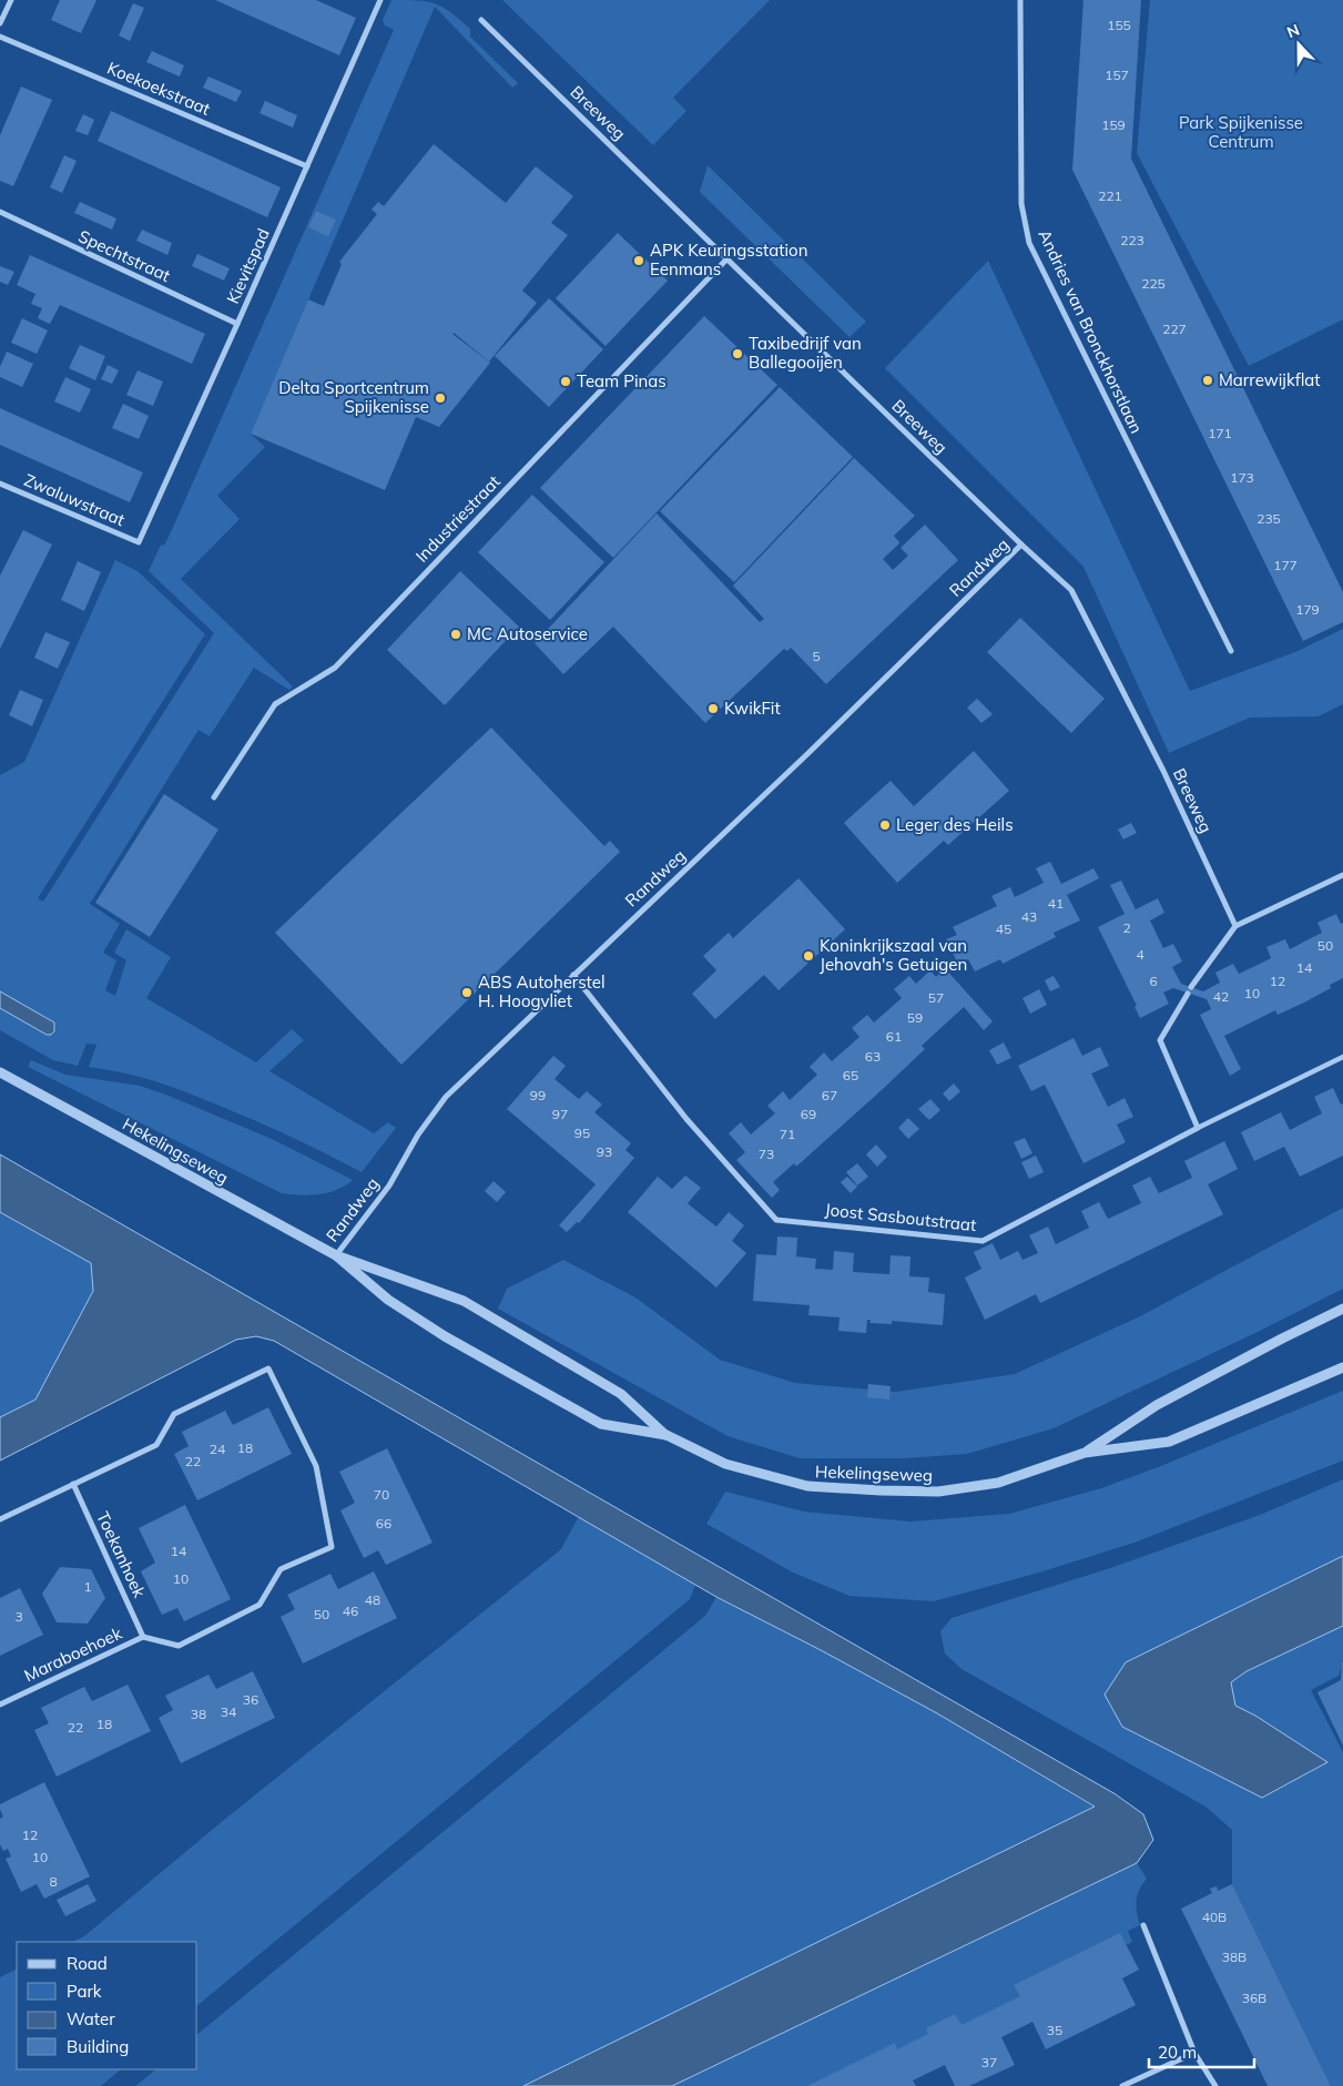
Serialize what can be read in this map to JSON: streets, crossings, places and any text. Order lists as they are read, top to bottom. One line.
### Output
{"streets":{"street":["Koekoekstraat","Breeweg","Spechtstraat","Kievitspad","Andries van Bronckhorstlaan","Zwaluwstraat","Industriestraat","Randweg","Hekelingseweg","Joost Sasboutstraat","Toekanhoek","Maraboehoek"]},"crossings":[["Koekoekstraat","Kievitspad"],["Breeweg","Industriestraat"],["Breeweg","Randweg"],["Spechtstraat","Kievitspad"],["Kievitspad","Zwaluwstraat"],["Randweg","Hekelingseweg"],["Randweg","Joost Sasboutstraat"],["Toekanhoek","Maraboehoek"]],"parks":["Park Spijkenisse Centrum"],"places":["APK Keuringsstation Eenmans","Taxibedrijf van Ballegooijen","Marrewijkflat","Team Pinas","Delta Sportcentrum Spijkenisse","MC Autoservice","KwikFit","Leger des Heils","Koninkrijkszaal van Jehovah's Getuigen","ABS Autoherstel H. Hoogvliet"],"house_numbers":["155","157","159","221","223","225","227","171","173","235","177","179","5","41","43","2","45","50","4","14","6","12","10","42","57","59","61","63","65","99","67","97","69","95","71","93","73","18","24","22","70","66","14","10","1","48","46","50","3","36","34","38","18","22","12","10","8","40B","38B","36B","35","37"],"legend":["Road","Park","Water","Building"],"scale_bar":"20 m","north":"top"}
